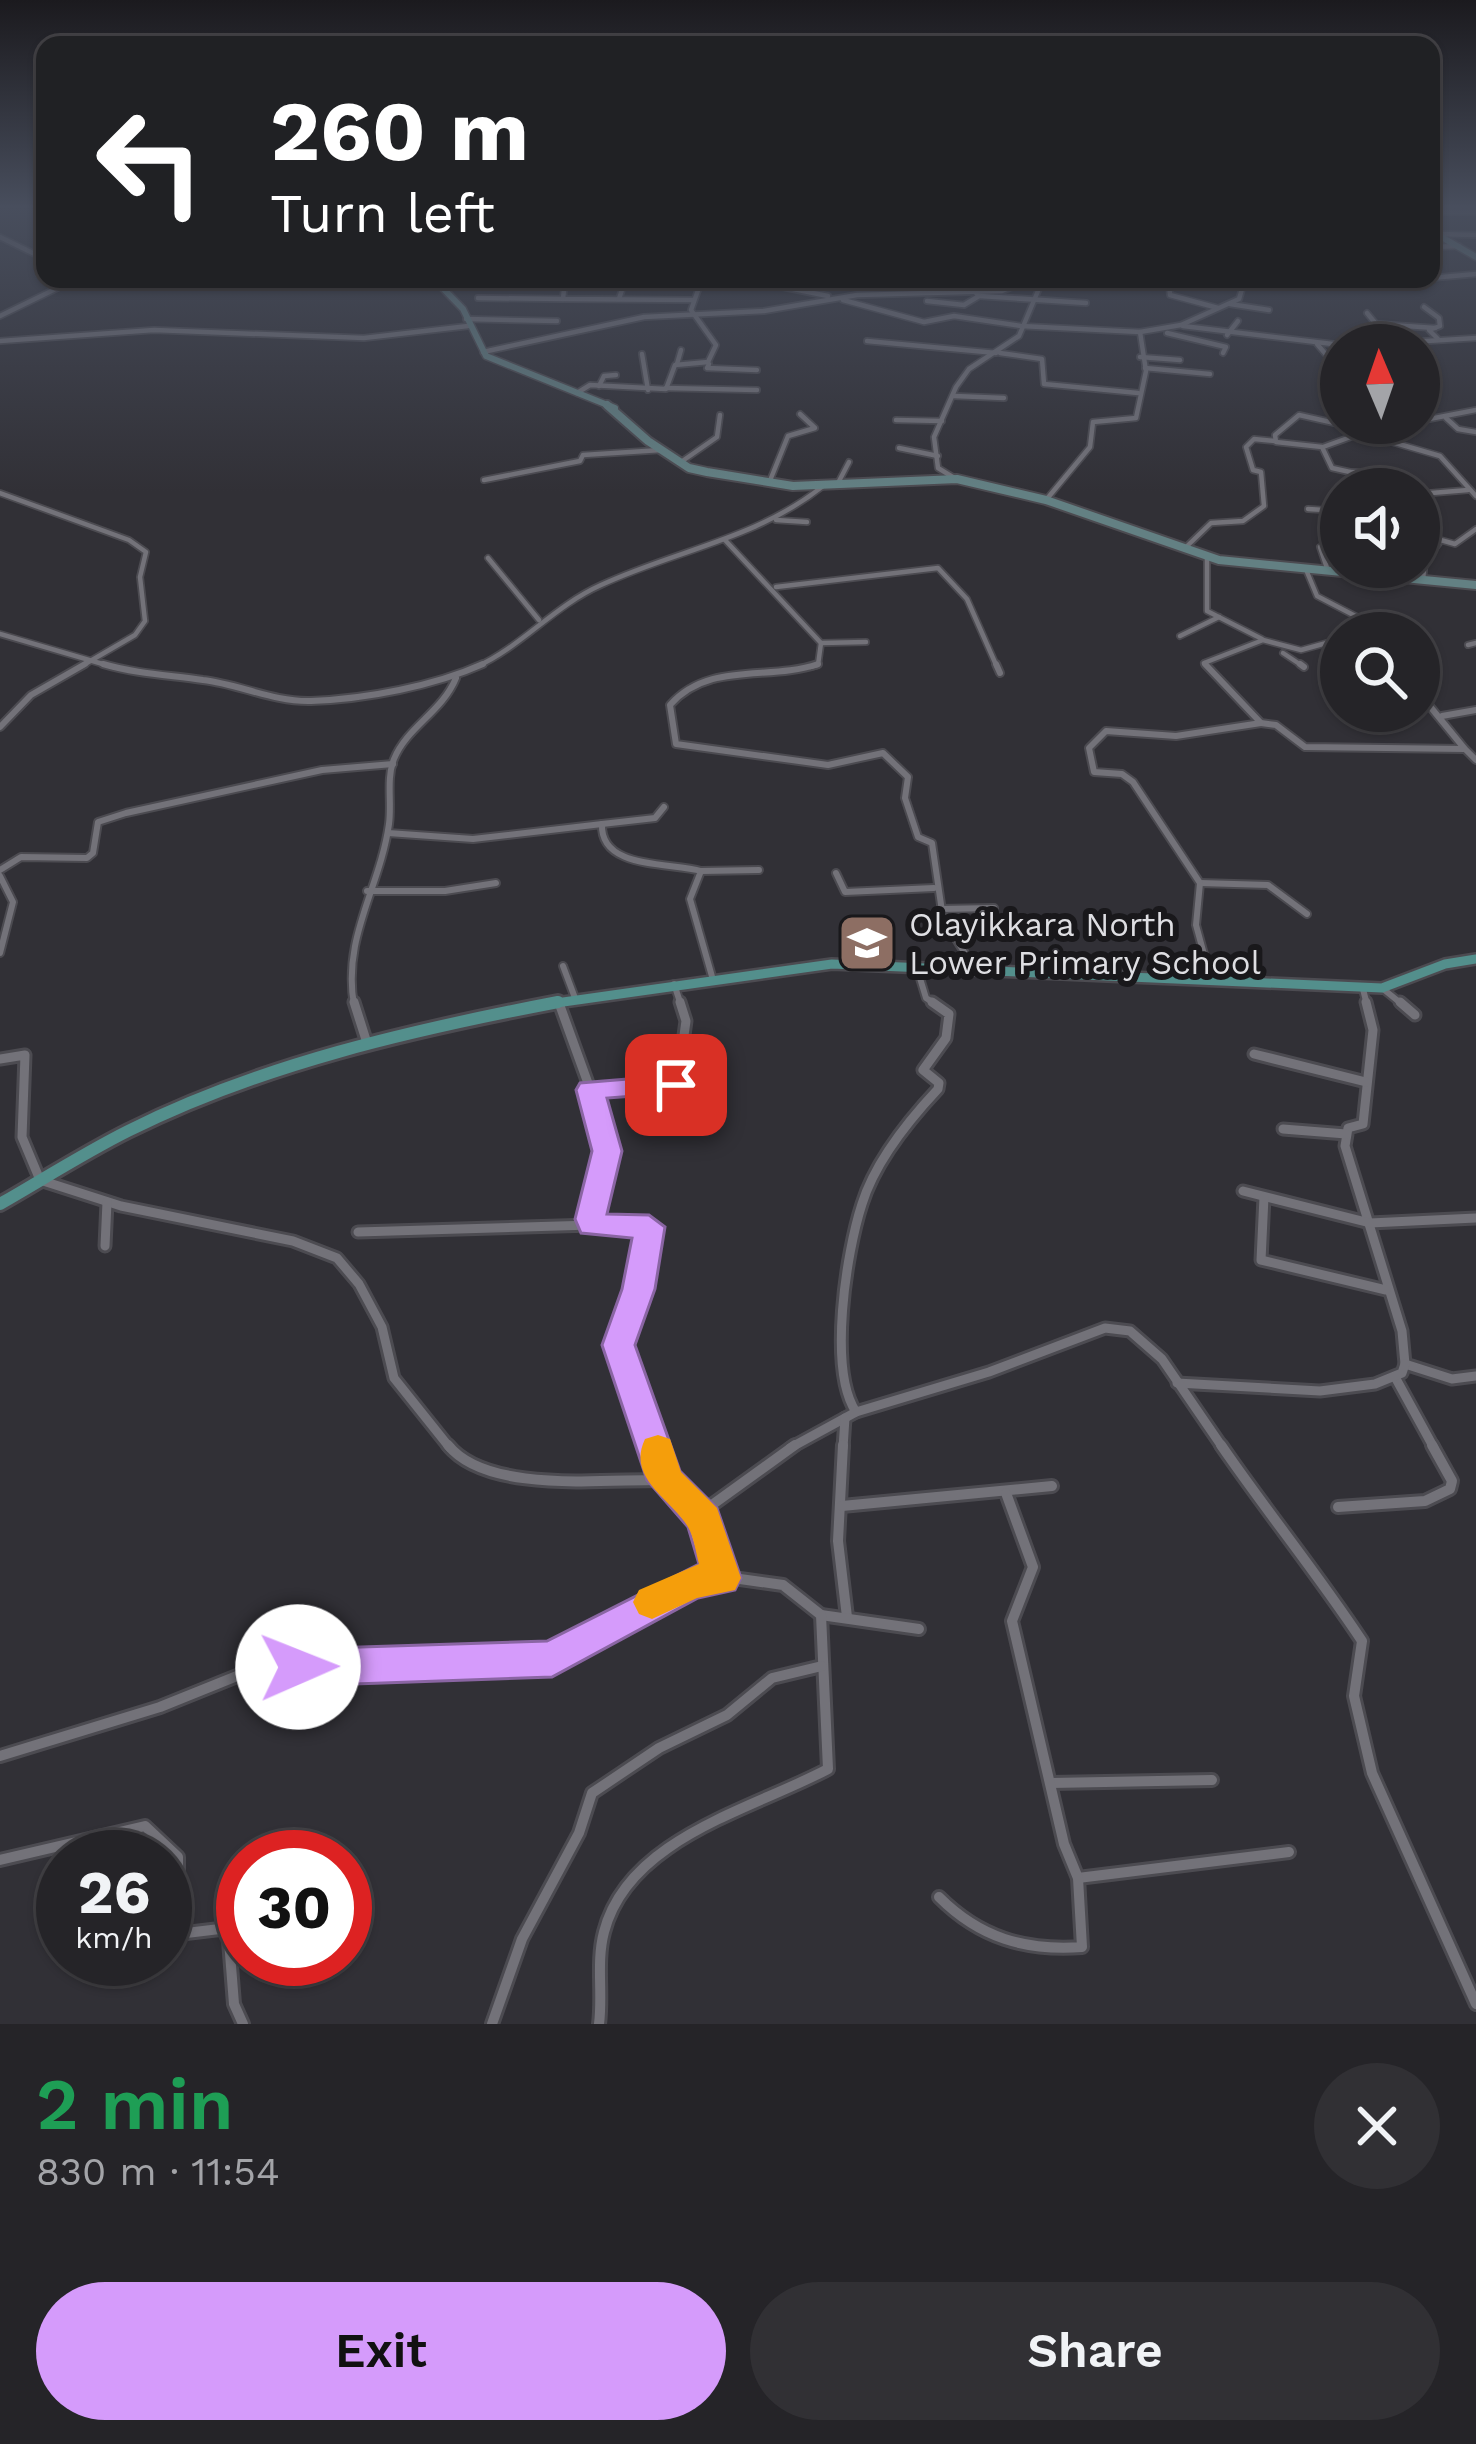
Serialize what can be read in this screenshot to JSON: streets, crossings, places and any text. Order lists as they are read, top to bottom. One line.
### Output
{"places":{"school or university":["Olayikkara North Lower Primary School"]},"north":"top","page":{"turn":["260 m","Turn left"],"speed":"26 km/h","limit":"30","heading":["2 min","830 m · 11:54"],"buttons":["Exit","Share"]}}
